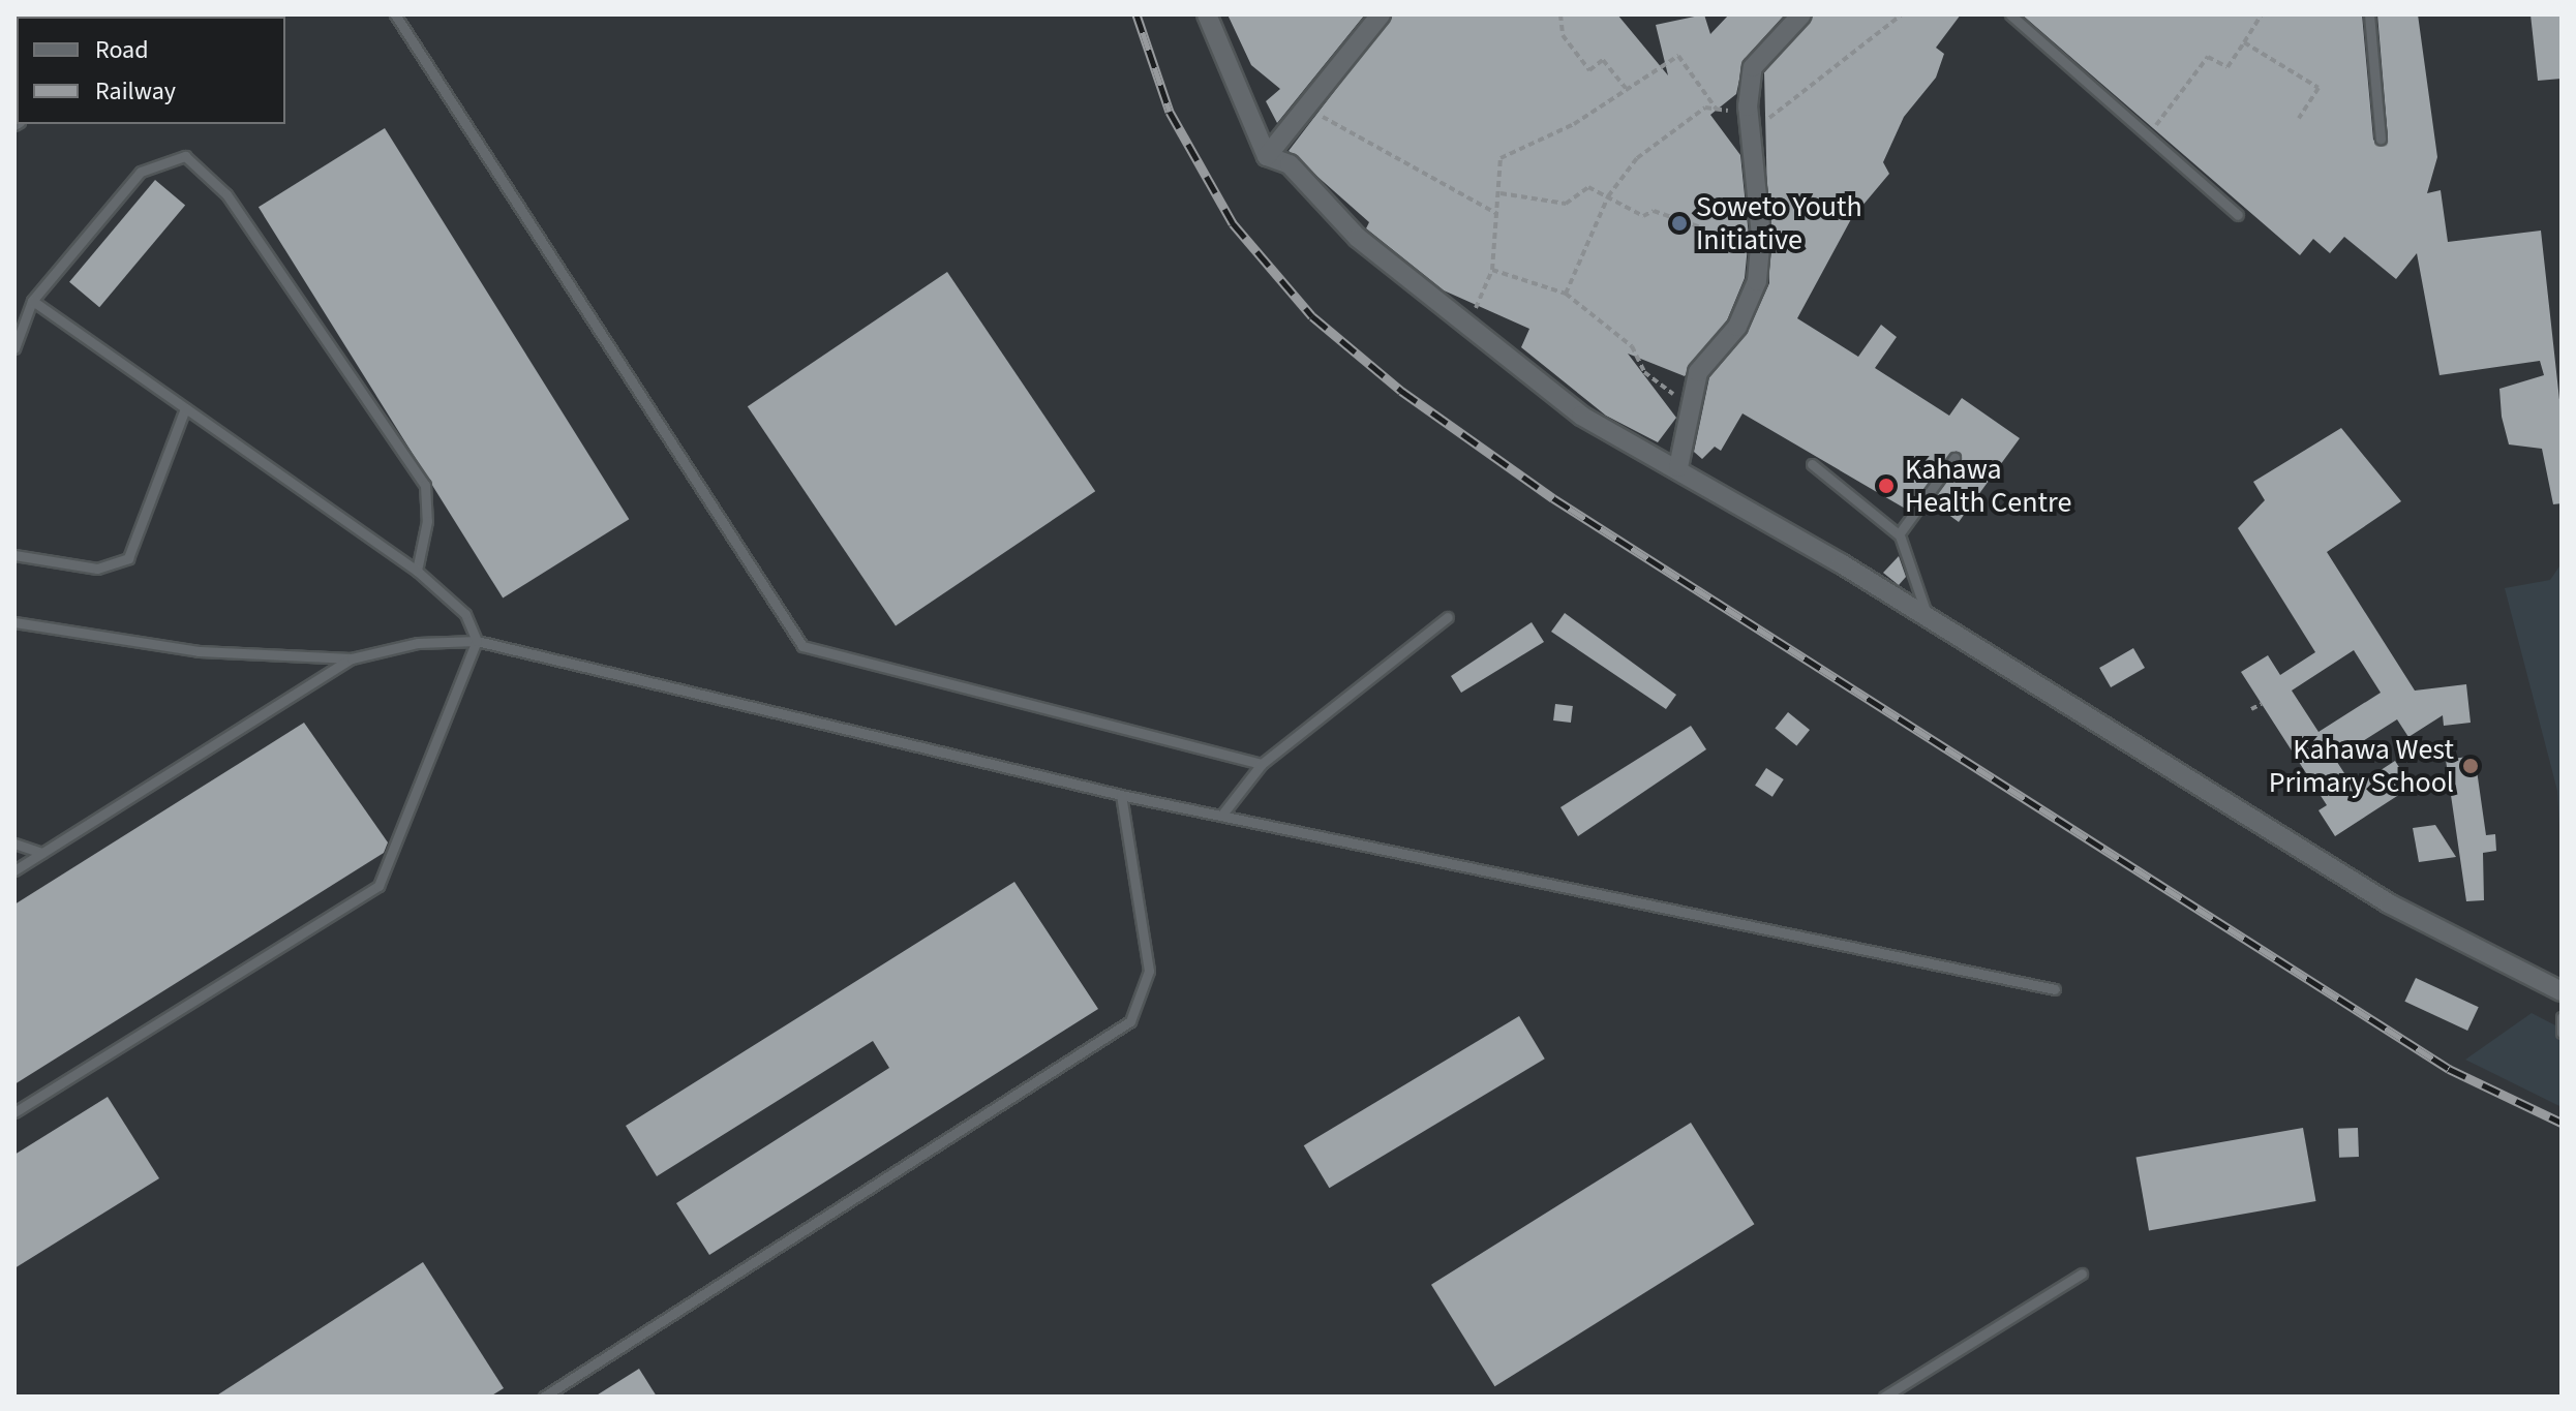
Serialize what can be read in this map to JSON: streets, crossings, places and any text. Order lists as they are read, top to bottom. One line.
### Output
{"places":["Soweto Youth Initiative","Kahawa Health Centre","Kahawa West Primary School"],"legend":["Road","Railway"]}
